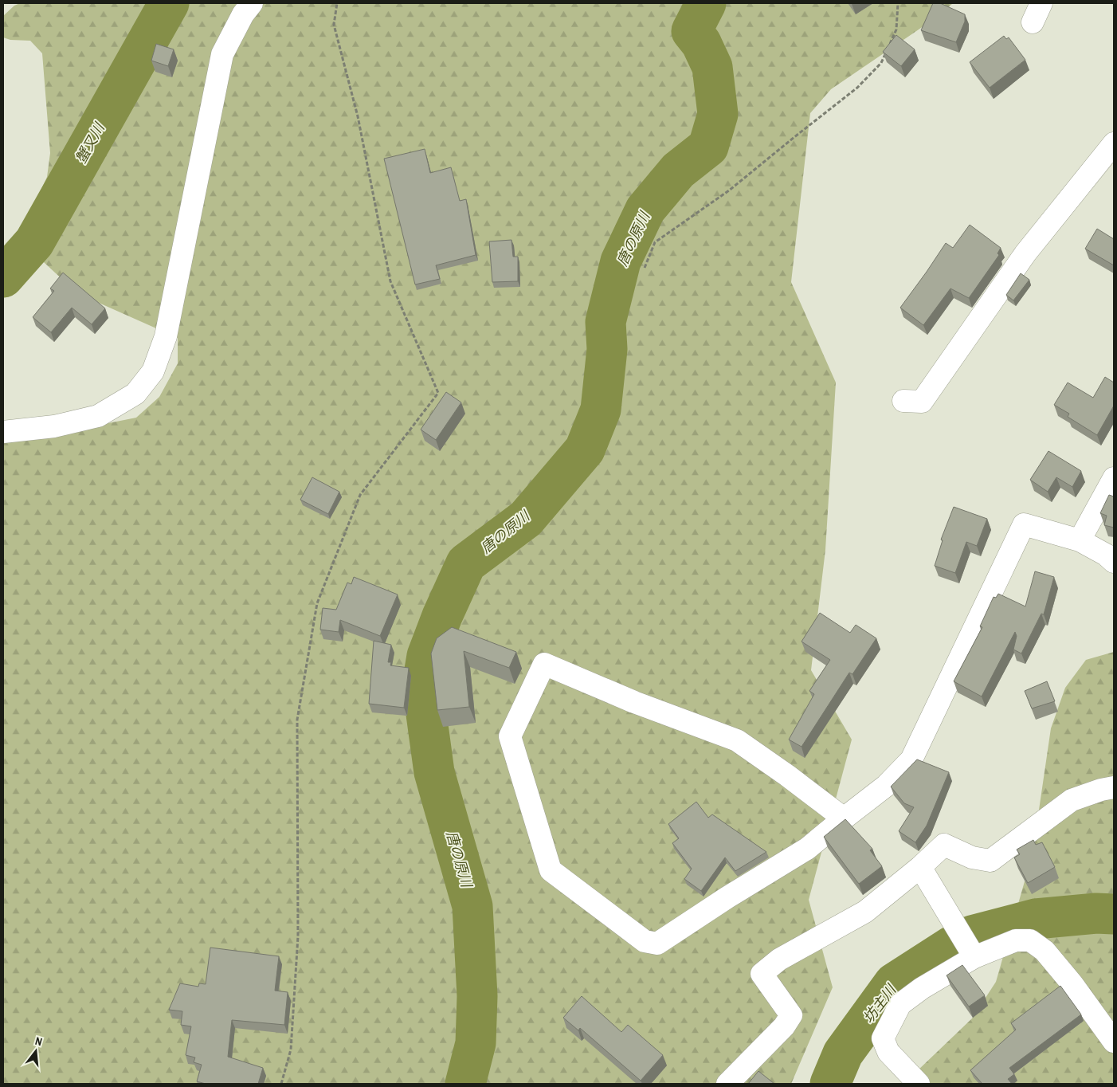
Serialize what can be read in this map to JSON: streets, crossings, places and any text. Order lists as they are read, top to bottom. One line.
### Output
{"water":["蟹又川","唐の原川","坊主川"],"north":"top"}
